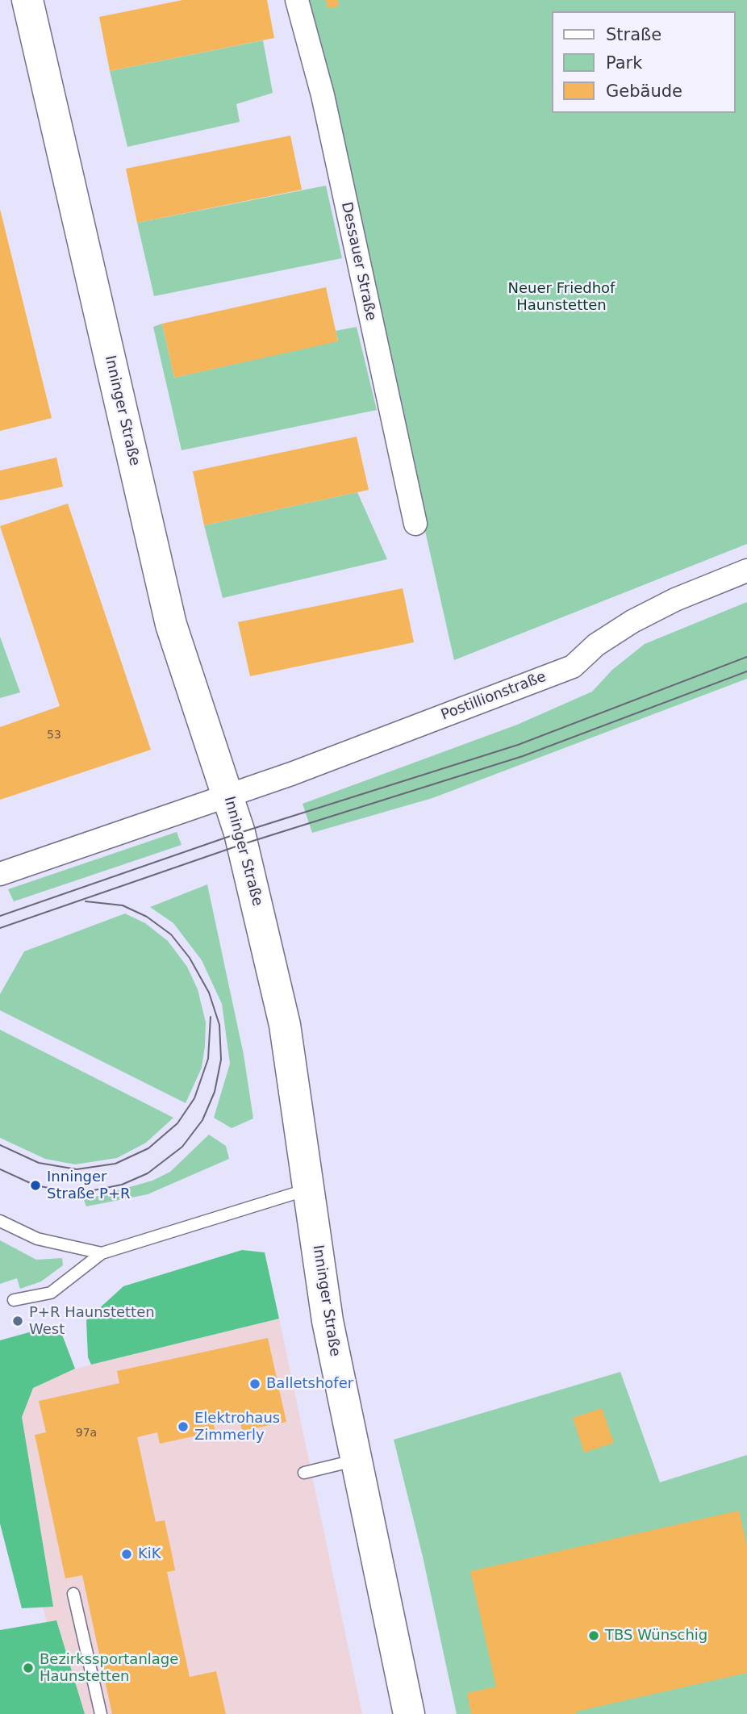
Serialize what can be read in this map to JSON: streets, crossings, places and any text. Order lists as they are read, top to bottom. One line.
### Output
{"streets":{"main road":["Inninger Straße"],"street":["Dessauer Straße","Postillionstraße"]},"crossings":[["Inninger Straße","Postillionstraße"]],"parks":["Neuer Friedhof Haunstetten"],"places":["Inninger Straße P+R","P+R Haunstetten West","Balletshofer","Elektrohaus Zimmerly","KiK","TBS Wünschig","Bezirkssportanlage Haunstetten"],"house_numbers":["53","97a"],"legend":["Straße","Park","Gebäude"]}
